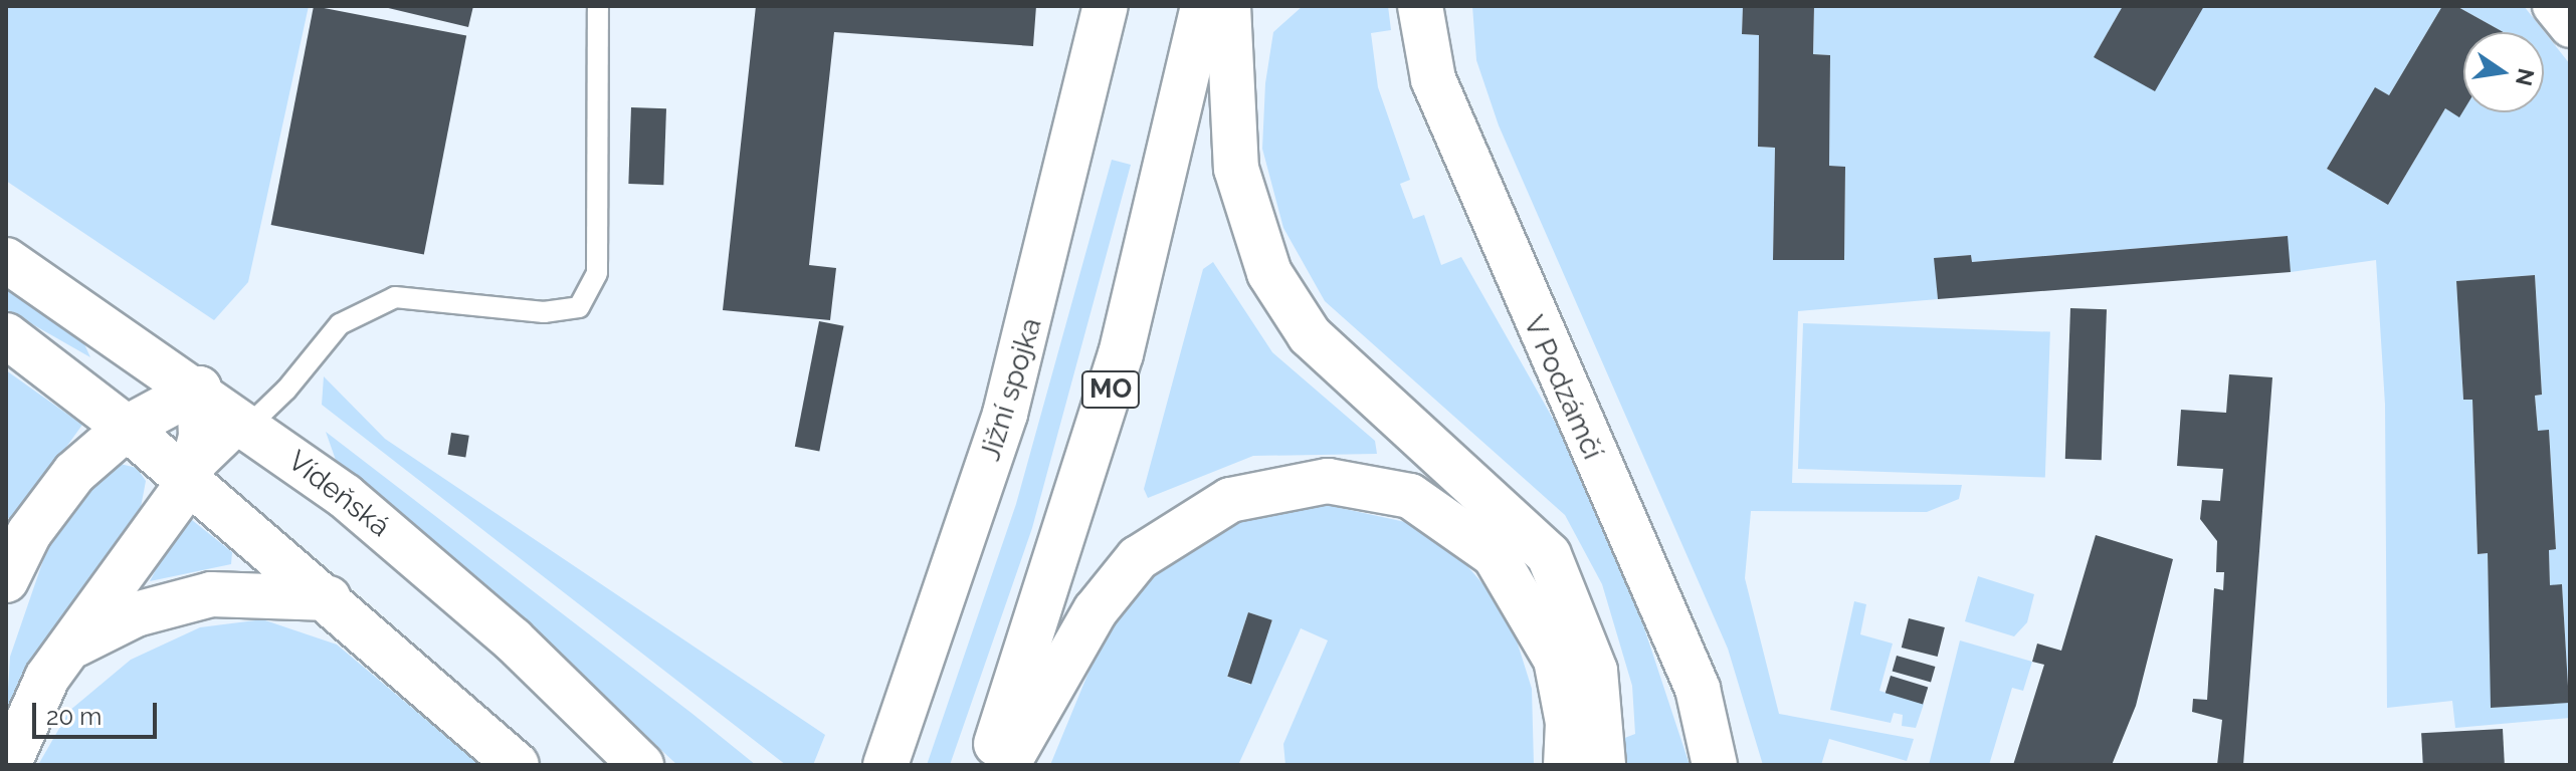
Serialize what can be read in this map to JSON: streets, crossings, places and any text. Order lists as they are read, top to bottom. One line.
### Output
{"streets":{"main road":["V Podzámčí","Jižní spojka","MO","Vídeňská"]},"scale_bar":"20 m","north":"right"}
